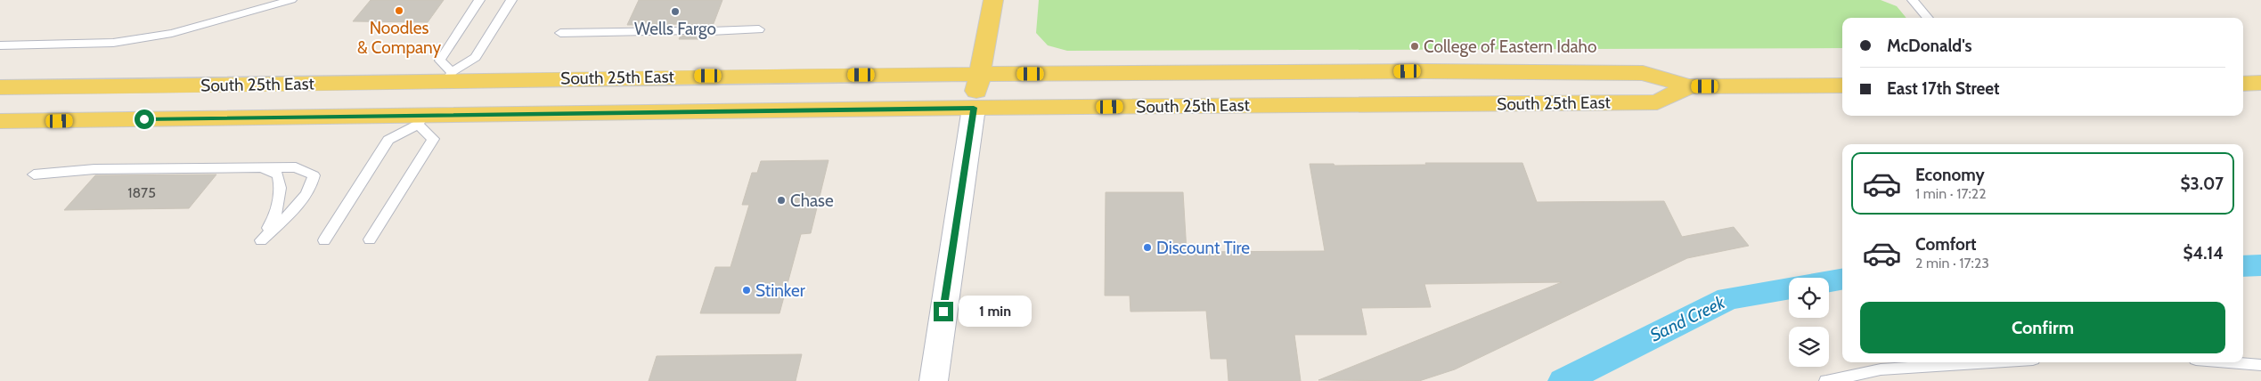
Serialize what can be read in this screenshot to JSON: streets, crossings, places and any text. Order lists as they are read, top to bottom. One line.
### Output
{"streets":{"main road":["South 25th East"]},"water":["Sand Creek"],"places":["Noodles & Company","Wells Fargo","College of Eastern Idaho","Chase","Discount Tire","Stinker"],"house_numbers":["1875"],"page":{"banner":["McDonald's","East 17th Street"],"list":[{"name":"Economy","note":"1 min · 17:22","value":"$3.07"},{"name":"Comfort","note":"2 min · 17:23","value":"$4.14"}],"buttons":"Confirm","bubble":"1 min"}}
